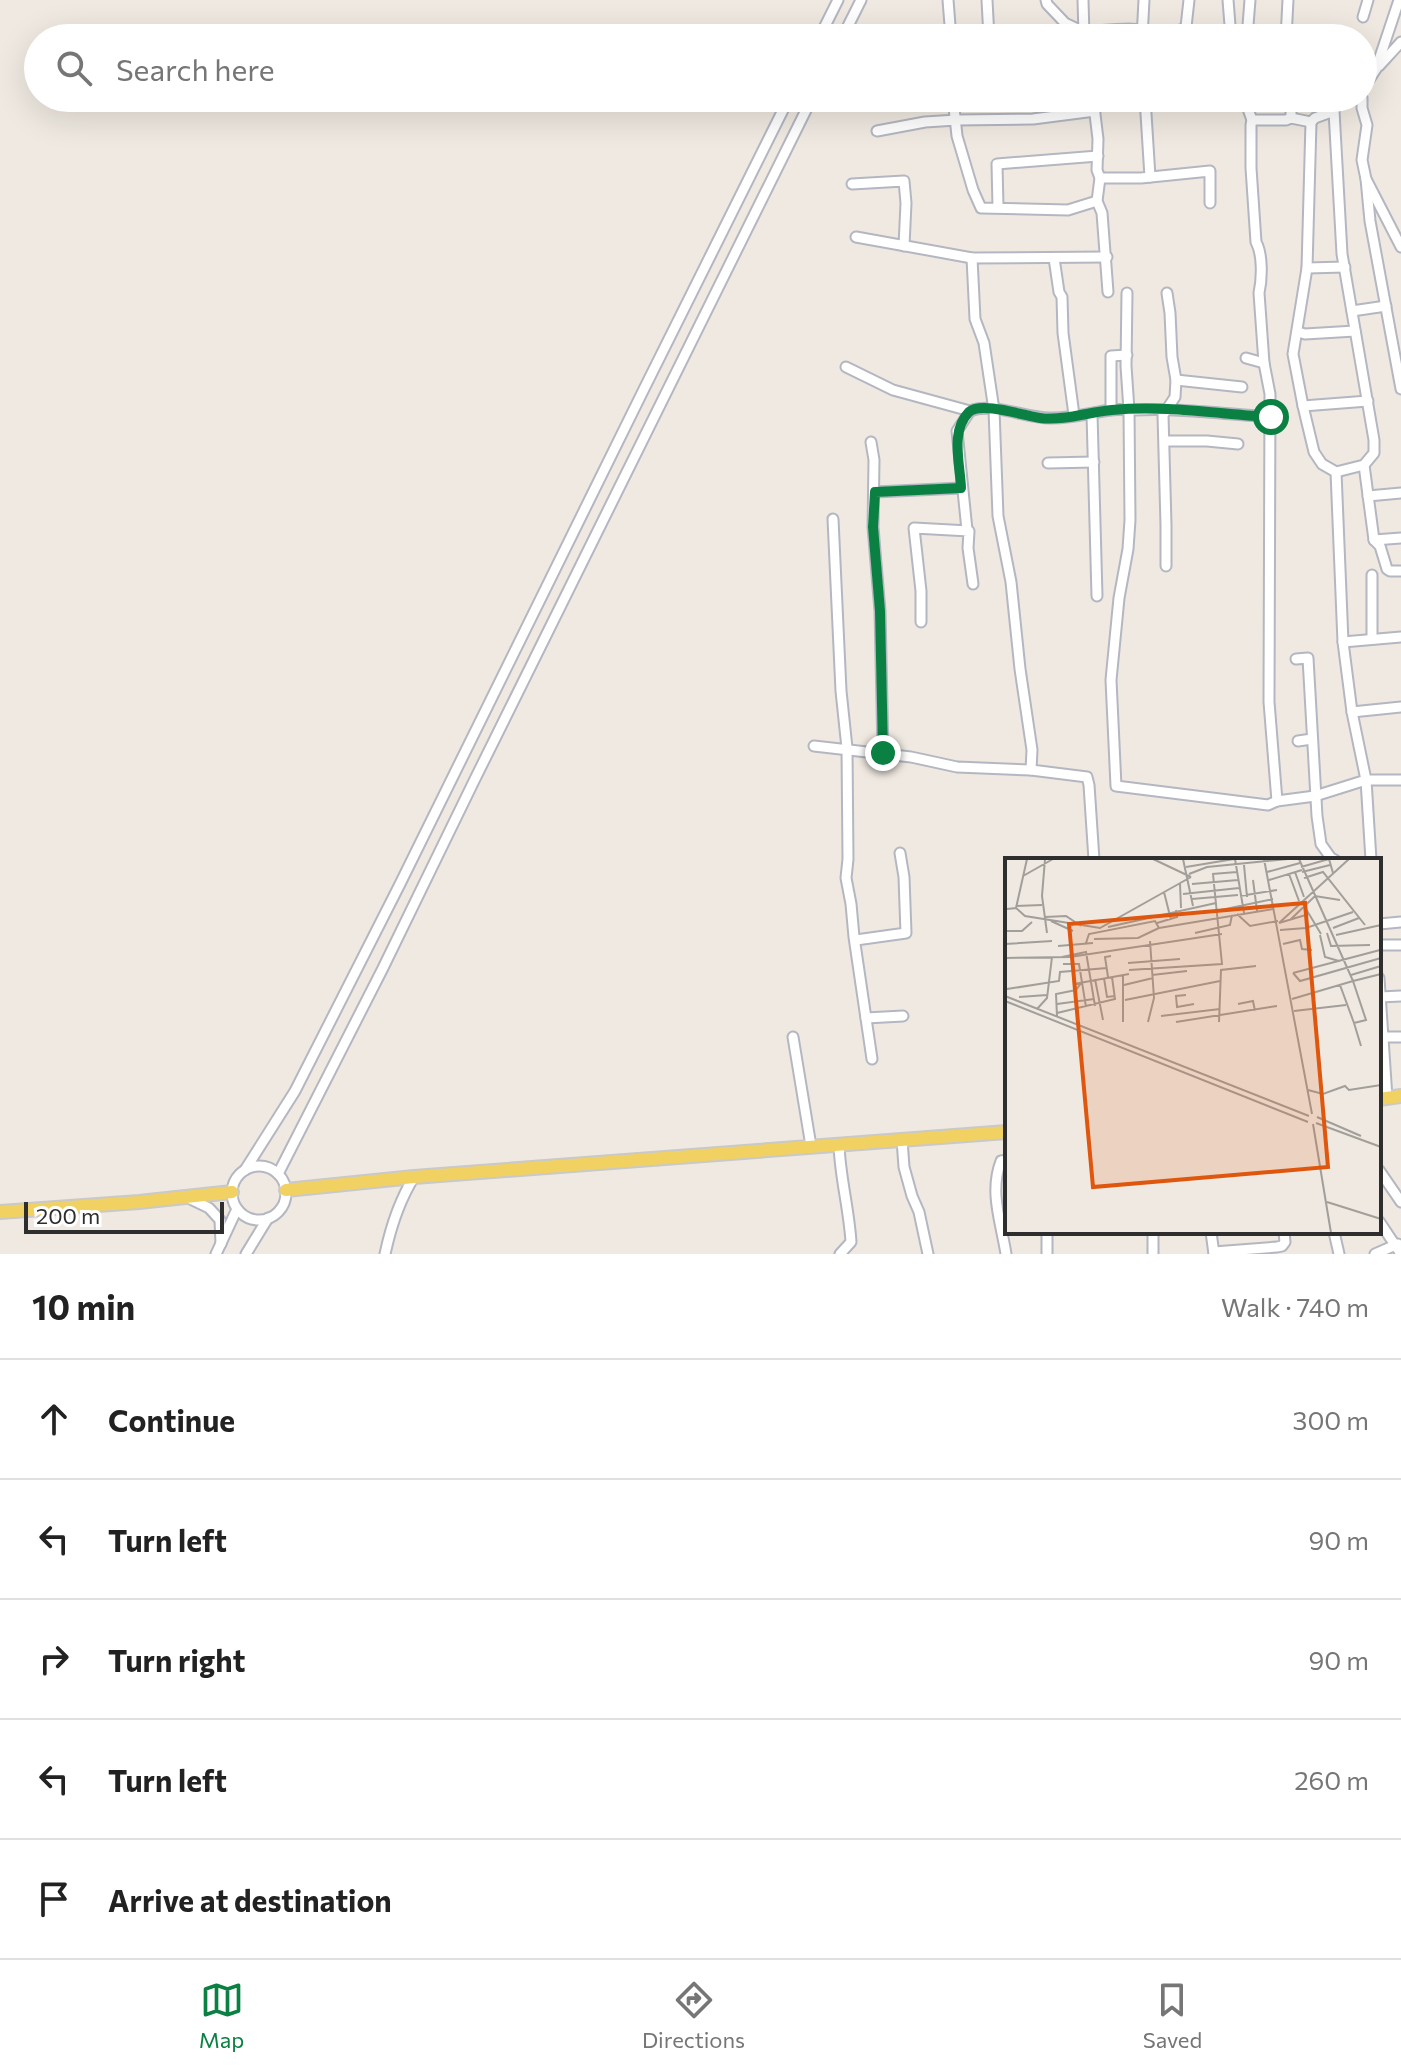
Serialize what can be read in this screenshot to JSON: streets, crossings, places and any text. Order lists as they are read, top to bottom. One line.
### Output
{"scale_bar":"200 m","page":{"search":"Search here","scale":"200 m","heading":["10 min","Walk · 740 m"],"list":[["Continue","300 m"],["Turn left","90 m"],["Turn right","90 m"],["Turn left","260 m"],"Arrive at destination"],"nav":["Map","Directions","Saved"]}}
